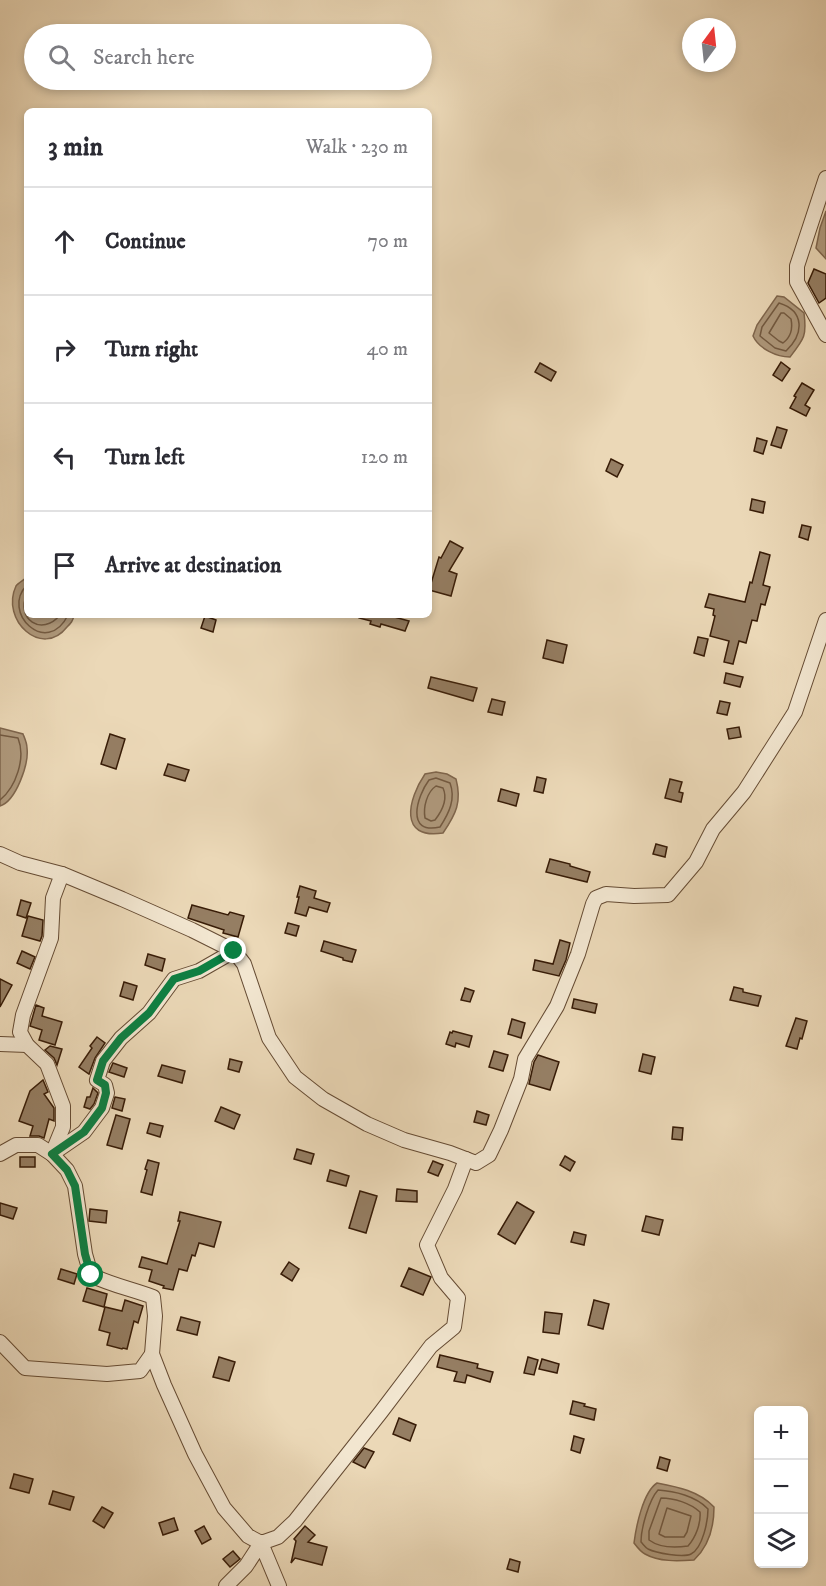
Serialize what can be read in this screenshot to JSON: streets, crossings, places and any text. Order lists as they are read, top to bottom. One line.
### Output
{"north":"top","page":{"search":"Search here","heading":["3 min","Walk · 230 m"],"list":[["Continue","70 m"],["Turn right","40 m"],["Turn left","120 m"],"Arrive at destination"],"map_buttons":["+","−"]}}
